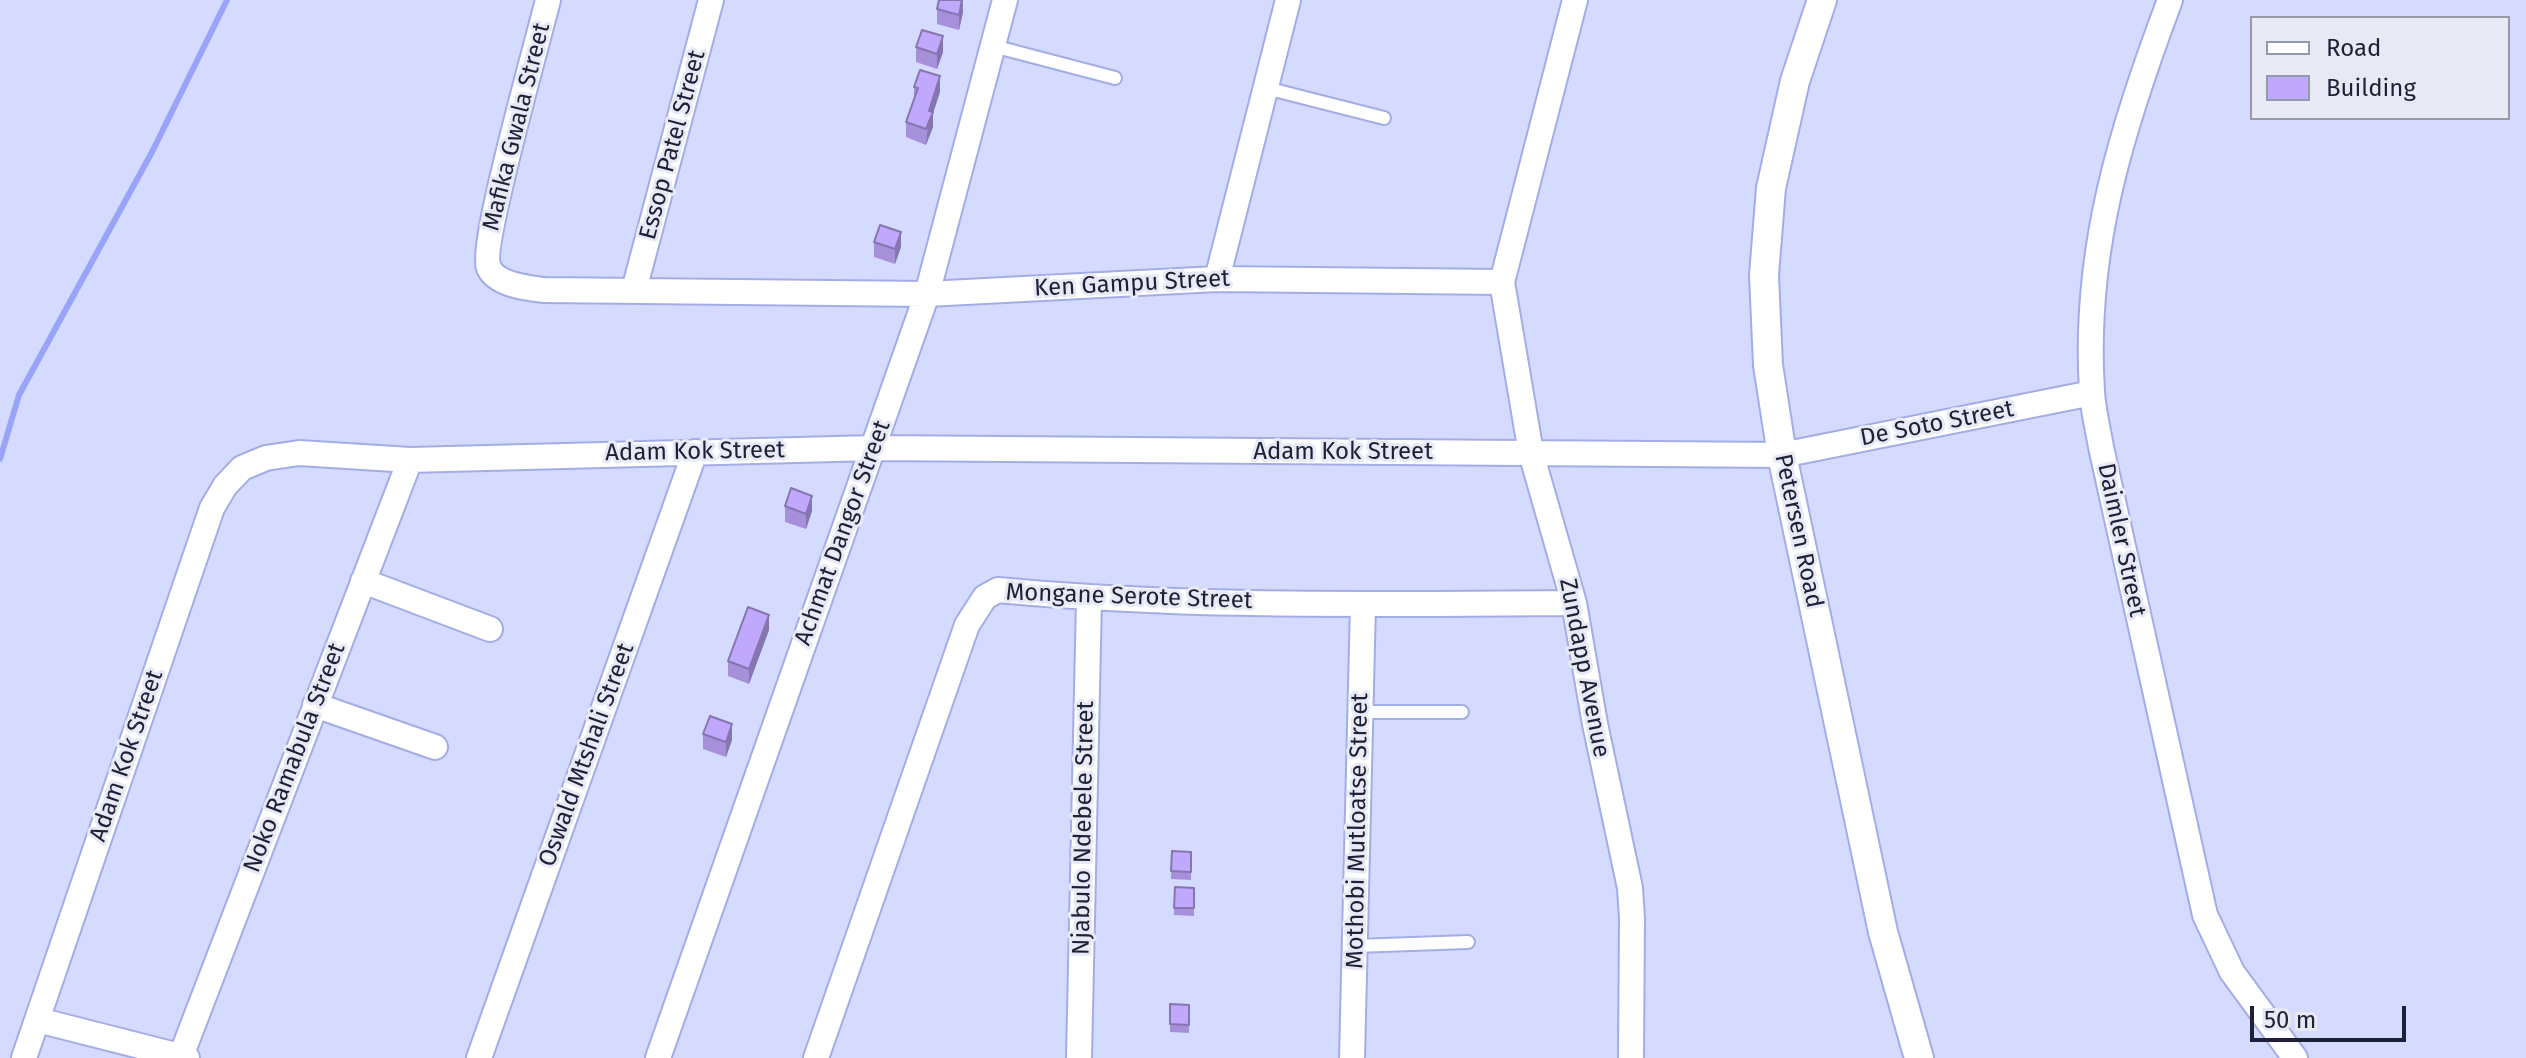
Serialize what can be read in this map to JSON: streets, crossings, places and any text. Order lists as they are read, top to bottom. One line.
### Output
{"streets":{"street":["Mafika Gwala Street","Essop Patel Street","Ken Gampu Street","De Soto Street","Adam Kok Street","Petersen Road","Achmat Dangor Street","Daimler Street","Mongane Serote Street","Zundapp Avenue","Oswald Mtshali Street","Noko Ramabula Street","Njabulo Ndebele Street","Mothobi Mutloatse Street"]},"crossings":[["Mafika Gwala Street","Ken Gampu Street"],["Essop Patel Street","Ken Gampu Street"],["Ken Gampu Street","Achmat Dangor Street"],["Ken Gampu Street","Zundapp Avenue"],["De Soto Street","Adam Kok Street"],["De Soto Street","Petersen Road"],["De Soto Street","Daimler Street"],["Adam Kok Street","Petersen Road"],["Adam Kok Street","Achmat Dangor Street"],["Adam Kok Street","Zundapp Avenue"],["Adam Kok Street","Oswald Mtshali Street"],["Adam Kok Street","Noko Ramabula Street"],["Mongane Serote Street","Zundapp Avenue"],["Mongane Serote Street","Njabulo Ndebele Street"],["Mongane Serote Street","Mothobi Mutloatse Street"]],"legend":["Road","Building"],"scale_bar":"50 m"}
